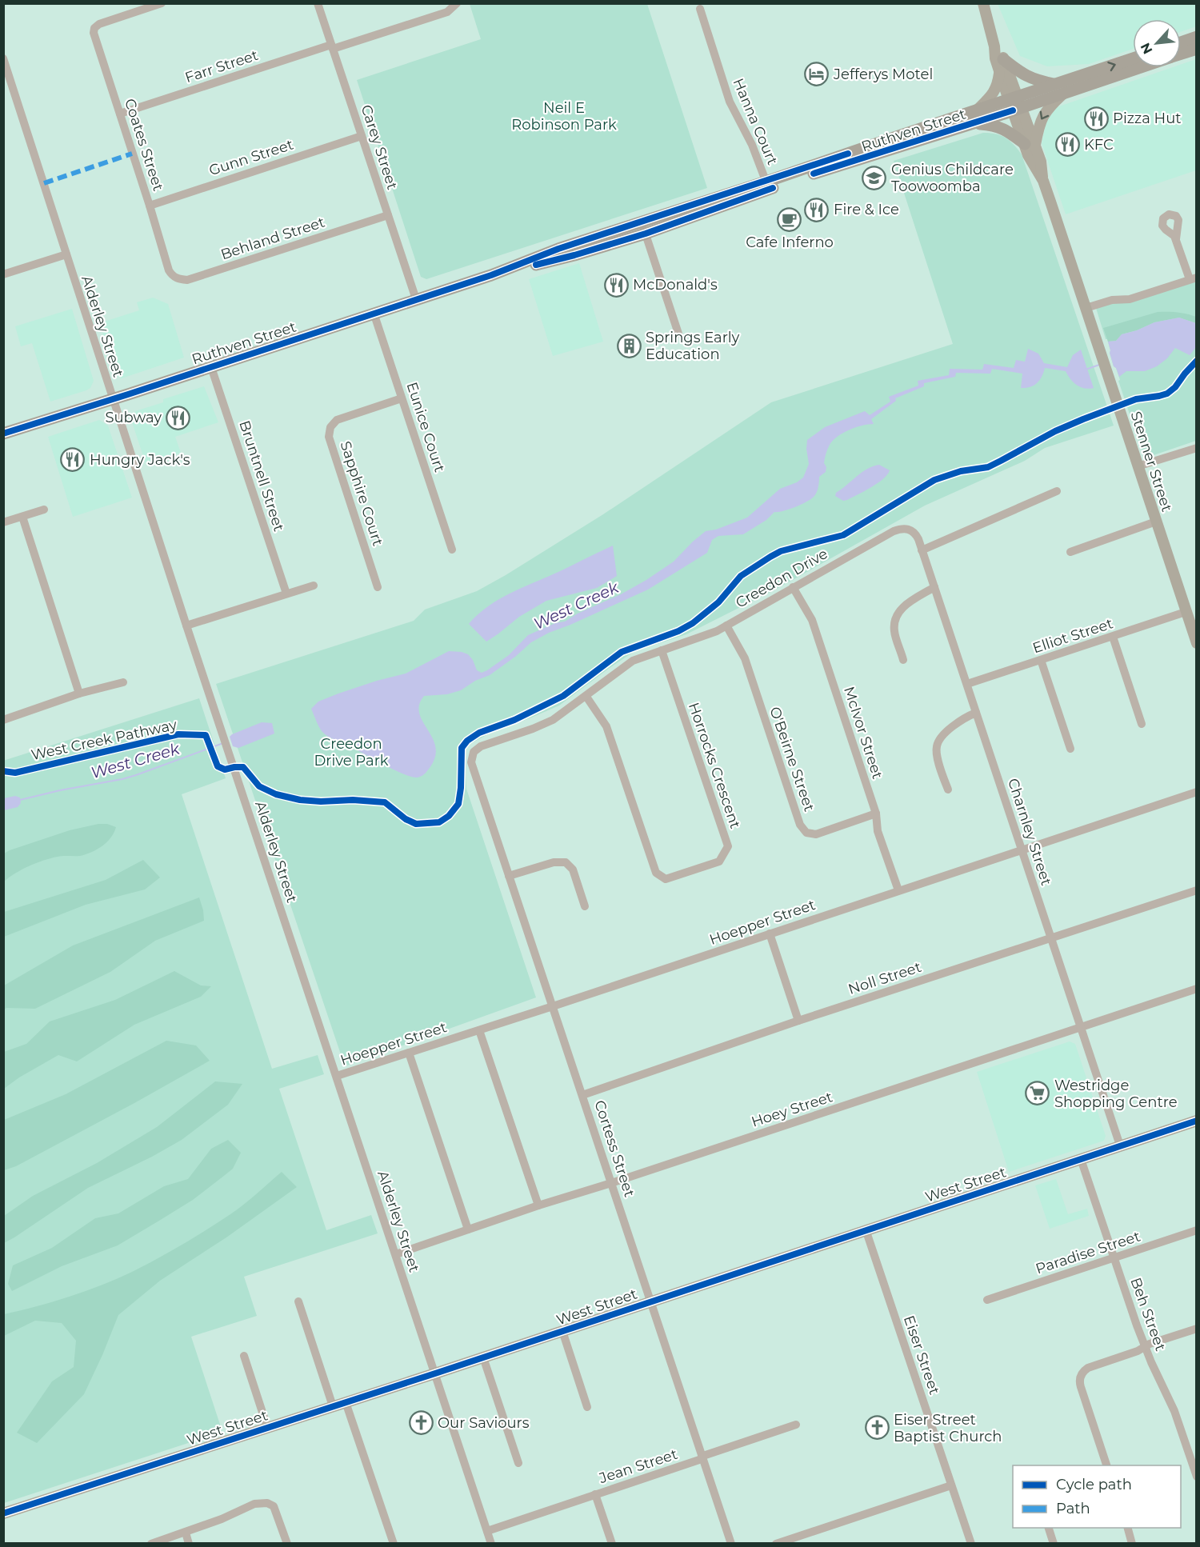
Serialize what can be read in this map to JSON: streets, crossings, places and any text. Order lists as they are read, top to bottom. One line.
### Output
{"streets":{"highway":["Ruthven Street"],"main road":["Stenner Street","West Street"],"street":["Farr Street","Hanna Court","Coates Street","Carey Street","Gunn Street","Behland Street","Alderley Street","Eunice Court","Bruntnell Street","Sapphire Court","Creedon Drive","Elliot Street","McIvor Street","O'Beirne Street","Horrocks Crescent","Charnley Street","Hoepper Street","Noll Street","Hoey Street","Cortess Street","Paradise Street","Beh Street","Eiser Street","Jean Street"],"cycle path":["West Creek Pathway"]},"crossings":[["Farr Street","Coates Street"],["Farr Street","Carey Street"],["Hanna Court","Ruthven Street"],["Ruthven Street","Carey Street"],["Ruthven Street","Alderley Street"],["Ruthven Street","Eunice Court"],["Ruthven Street","Stenner Street"],["Ruthven Street","Bruntnell Street"],["Coates Street","Gunn Street"],["Coates Street","Behland Street"],["Carey Street","Gunn Street"],["Carey Street","Behland Street"],["Alderley Street","Hoepper Street"],["Alderley Street","Hoey Street"],["Alderley Street","West Street"],["Alderley Street","Jean Street"],["Eunice Court","Sapphire Court"],["Stenner Street","Elliot Street"],["Creedon Drive","McIvor Street"],["Creedon Drive","O'Beirne Street"],["Creedon Drive","Horrocks Crescent"],["Creedon Drive","Charnley Street"],["Creedon Drive","Cortess Street"],["Elliot Street","Charnley Street"],["McIvor Street","O'Beirne Street"],["McIvor Street","Hoepper Street"],["Charnley Street","Hoepper Street"],["Charnley Street","Noll Street"],["Charnley Street","Hoey Street"],["Charnley Street","West Street"],["Hoepper Street","Cortess Street"],["Noll Street","Cortess Street"],["Hoey Street","Cortess Street"],["Cortess Street","West Street"],["Cortess Street","Jean Street"],["West Street","Beh Street"],["West Street","Eiser Street"],["Paradise Street","Beh Street"]],"water":["West Creek"],"parks":["Neil E Robinson Park","Creedon Drive Park"],"places":{"hotel":["Jefferys Motel"],"restaurant":["Pizza Hut","KFC","Fire & Ice","McDonald's","Subway","Hungry Jack's"],"school or university":["Genius Childcare Toowoomba"],"cafe":["Cafe Inferno"],"building":["Springs Early Education"],"supermarket":["Westridge Shopping Centre"],"church":["Our Saviours","Eiser Street Baptist Church"]},"legend":["Cycle path","Path"],"north":"bottom left"}
